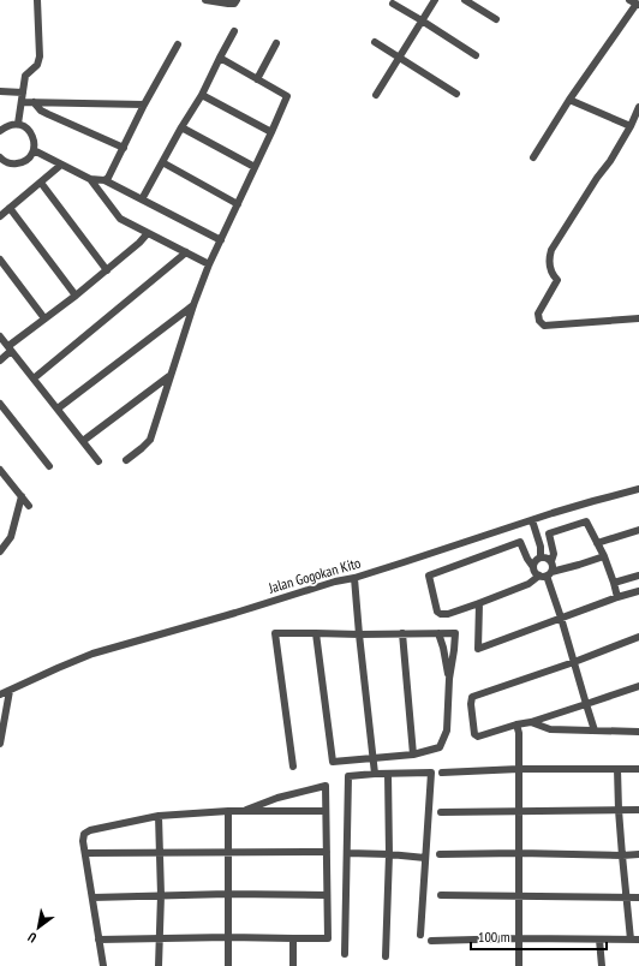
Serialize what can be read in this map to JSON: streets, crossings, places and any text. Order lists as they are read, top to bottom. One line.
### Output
{"streets":{"street":["Jalan Gogokan Kito"]},"scale_bar":"100 m","north":"bottom left"}
